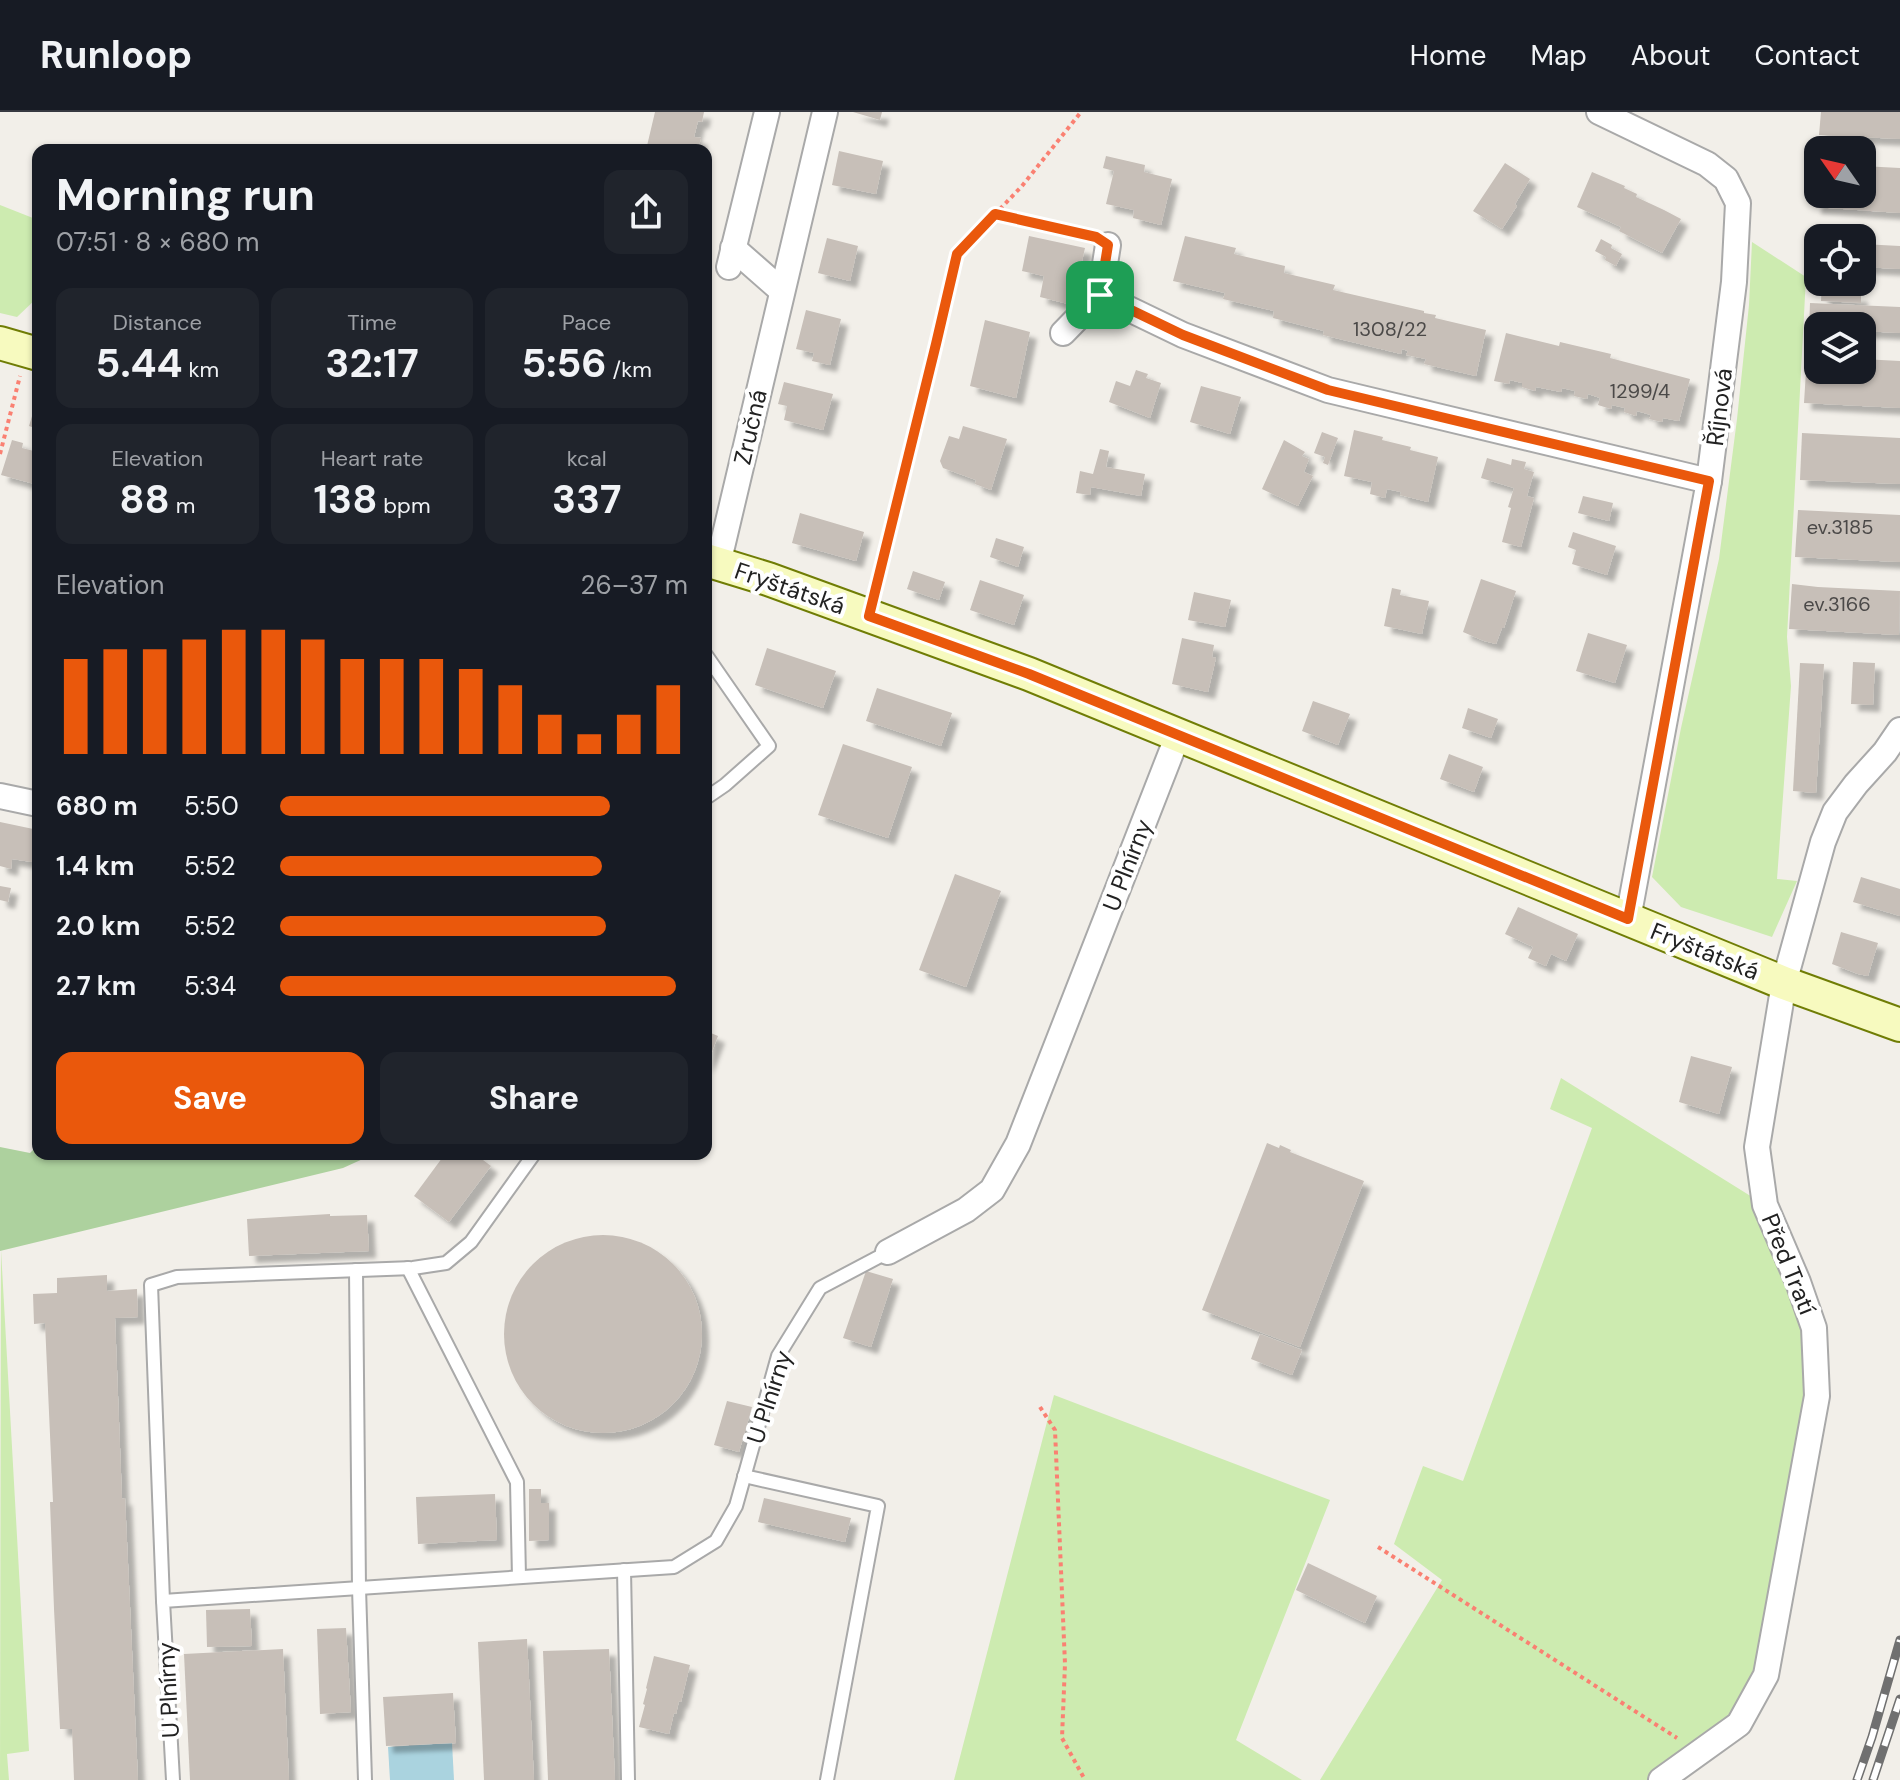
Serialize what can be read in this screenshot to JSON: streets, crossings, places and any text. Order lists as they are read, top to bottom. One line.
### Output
{"streets":{"street":["Říjnová","Zručná","Fryštátská","U Plnírny","Před Tratí"]},"crossings":[["Říjnová","Fryštátská"],["Zručná","Fryštátská"],["Fryštátská","U Plnírny"],["Fryštátská","Před Tratí"]],"house_numbers":["1308/22","1299/4","ev.3185","ev.3166"],"north":"top left","page":{"header":"Runloop","nav":["Home","Map","About","Contact"],"heading":["Morning run","07:51 · 8 × 680 m"],"stats":[["Distance","5.44 km"],["Time","32:17"],["Pace","5:56 /km"],["Elevation","88 m"],["Heart rate","138 bpm"],["kcal","337"]],"chart":["Elevation","26–37 m"],"list":[{"name":"680 m","note":"5:50"},{"name":"1.4 km","note":"5:52"},{"name":"2.0 km","note":"5:52"},{"name":"2.7 km","note":"5:34"}],"buttons":["Save","Share"]}}
